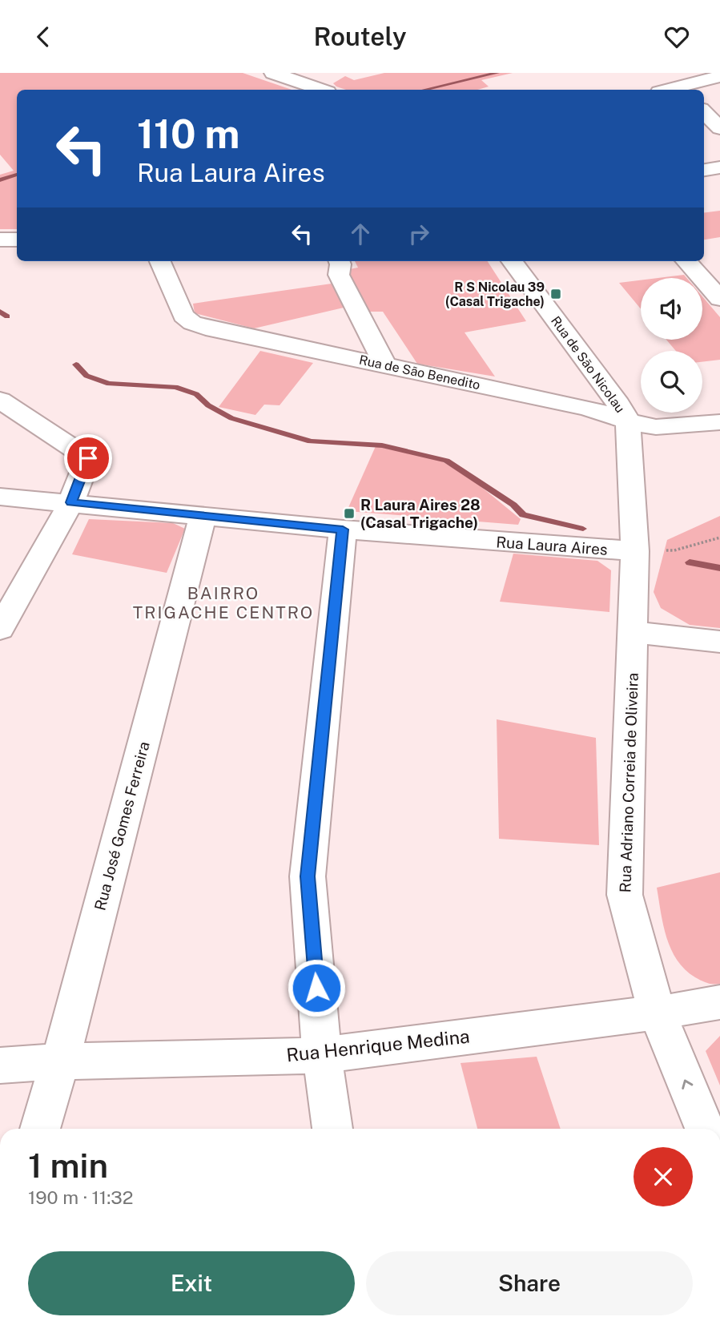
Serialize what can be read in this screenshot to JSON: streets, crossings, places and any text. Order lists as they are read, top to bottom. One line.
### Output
{"streets":{"street":["Rua de São Nicolau","Rua de São Benedito","Rua Laura Aires","Rua Adriano Correia de Oliveira","Rua José Gomes Ferreira","Rua Henrique Medina"]},"crossings":[["Rua de São Nicolau","Rua de São Benedito"],["Rua de São Nicolau","Rua Laura Aires"],["Rua de São Nicolau","Rua Adriano Correia de Oliveira"],["Rua Laura Aires","Rua Adriano Correia de Oliveira"],["Rua Laura Aires","Rua José Gomes Ferreira"],["Rua Adriano Correia de Oliveira","Rua Henrique Medina"],["Rua José Gomes Ferreira","Rua Henrique Medina"]],"districts":["BAIRRO TRIGACHE CENTRO"],"places":{"transit":["R S Nicolau 39 (Casal Trigache)","R Laura Aires 28 (Casal Trigache)"]},"page":{"header":"Routely","turn":["110 m","Rua Laura Aires"],"heading":["1 min","190 m · 11:32"],"buttons":["Exit","Share"]}}
